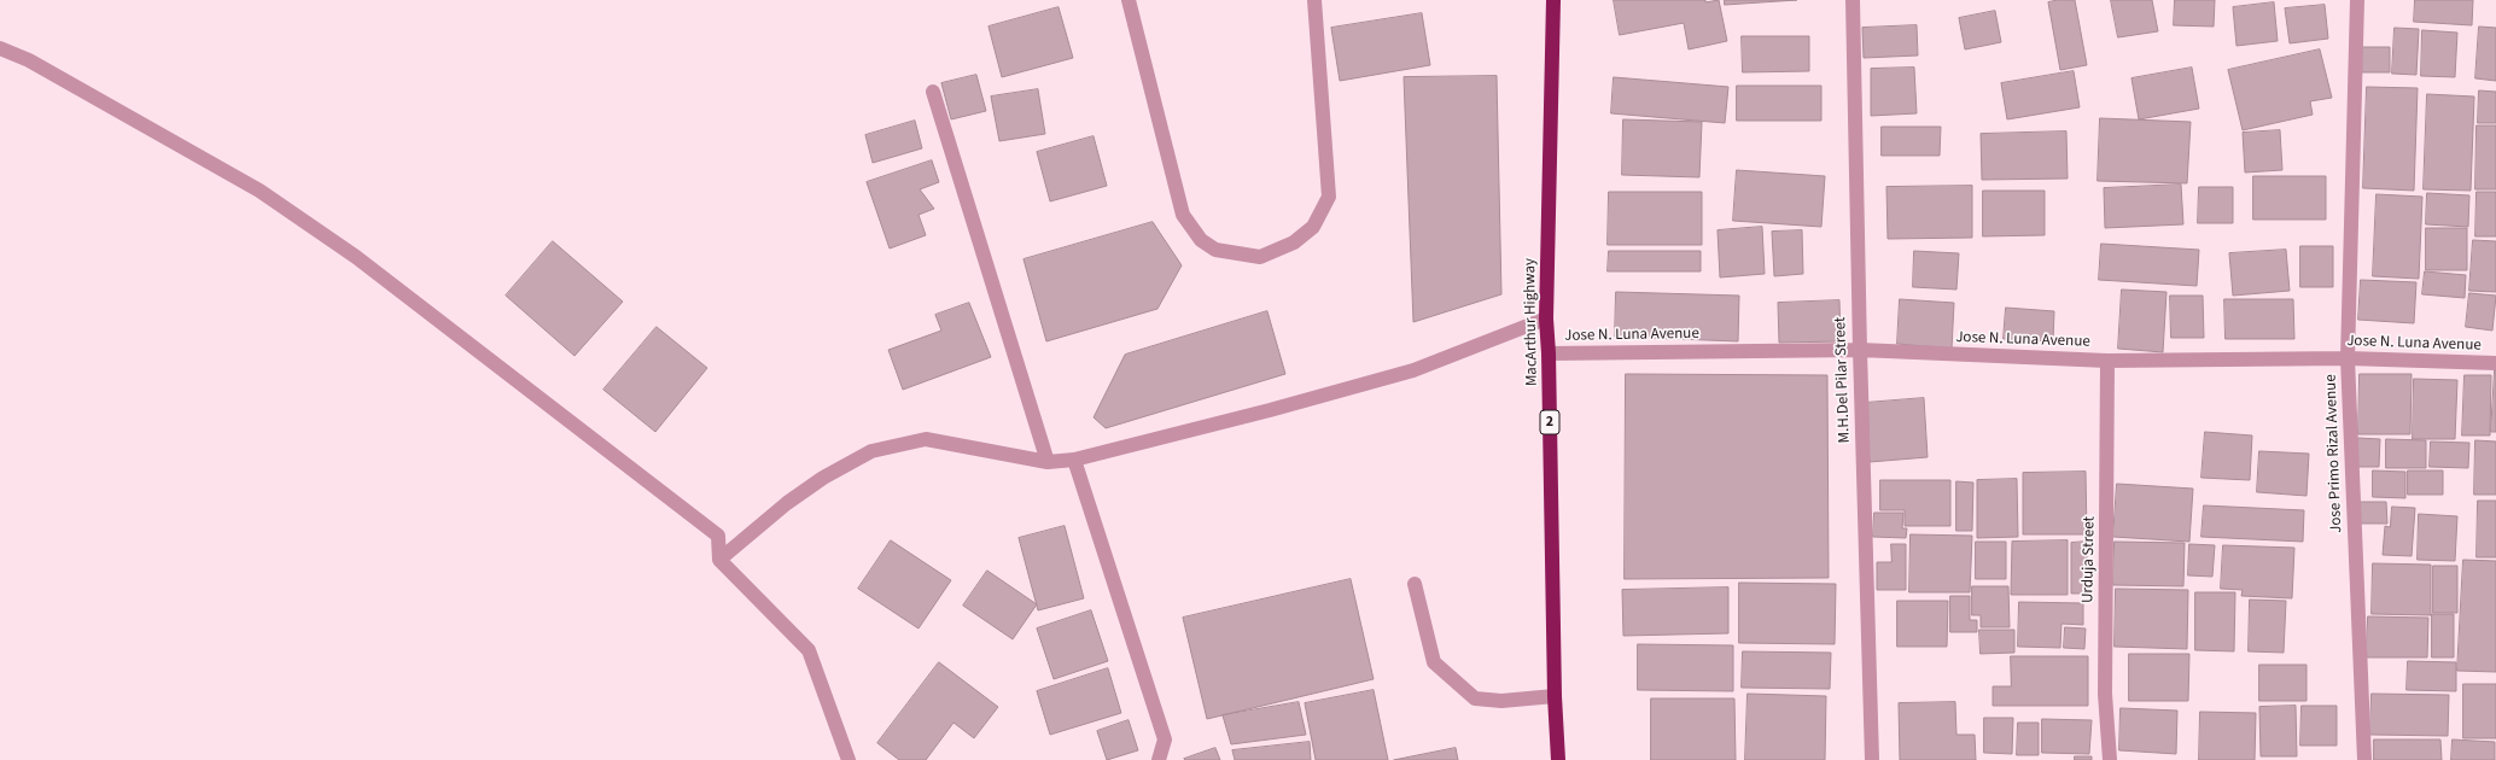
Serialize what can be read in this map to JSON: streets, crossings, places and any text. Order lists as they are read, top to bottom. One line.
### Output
{"streets":{"highway":["MacArthur Highway","2"],"street":["Jose N. Luna Avenue","M.H.Del Pilar Street","Jose Primo Rizal Avenue","Urduja Street"]},"crossings":[["MacArthur Highway","Jose N. Luna Avenue"],["Jose N. Luna Avenue","M.H.Del Pilar Street"],["Jose N. Luna Avenue","Jose Primo Rizal Avenue"],["Jose N. Luna Avenue","Urduja Street"]]}
